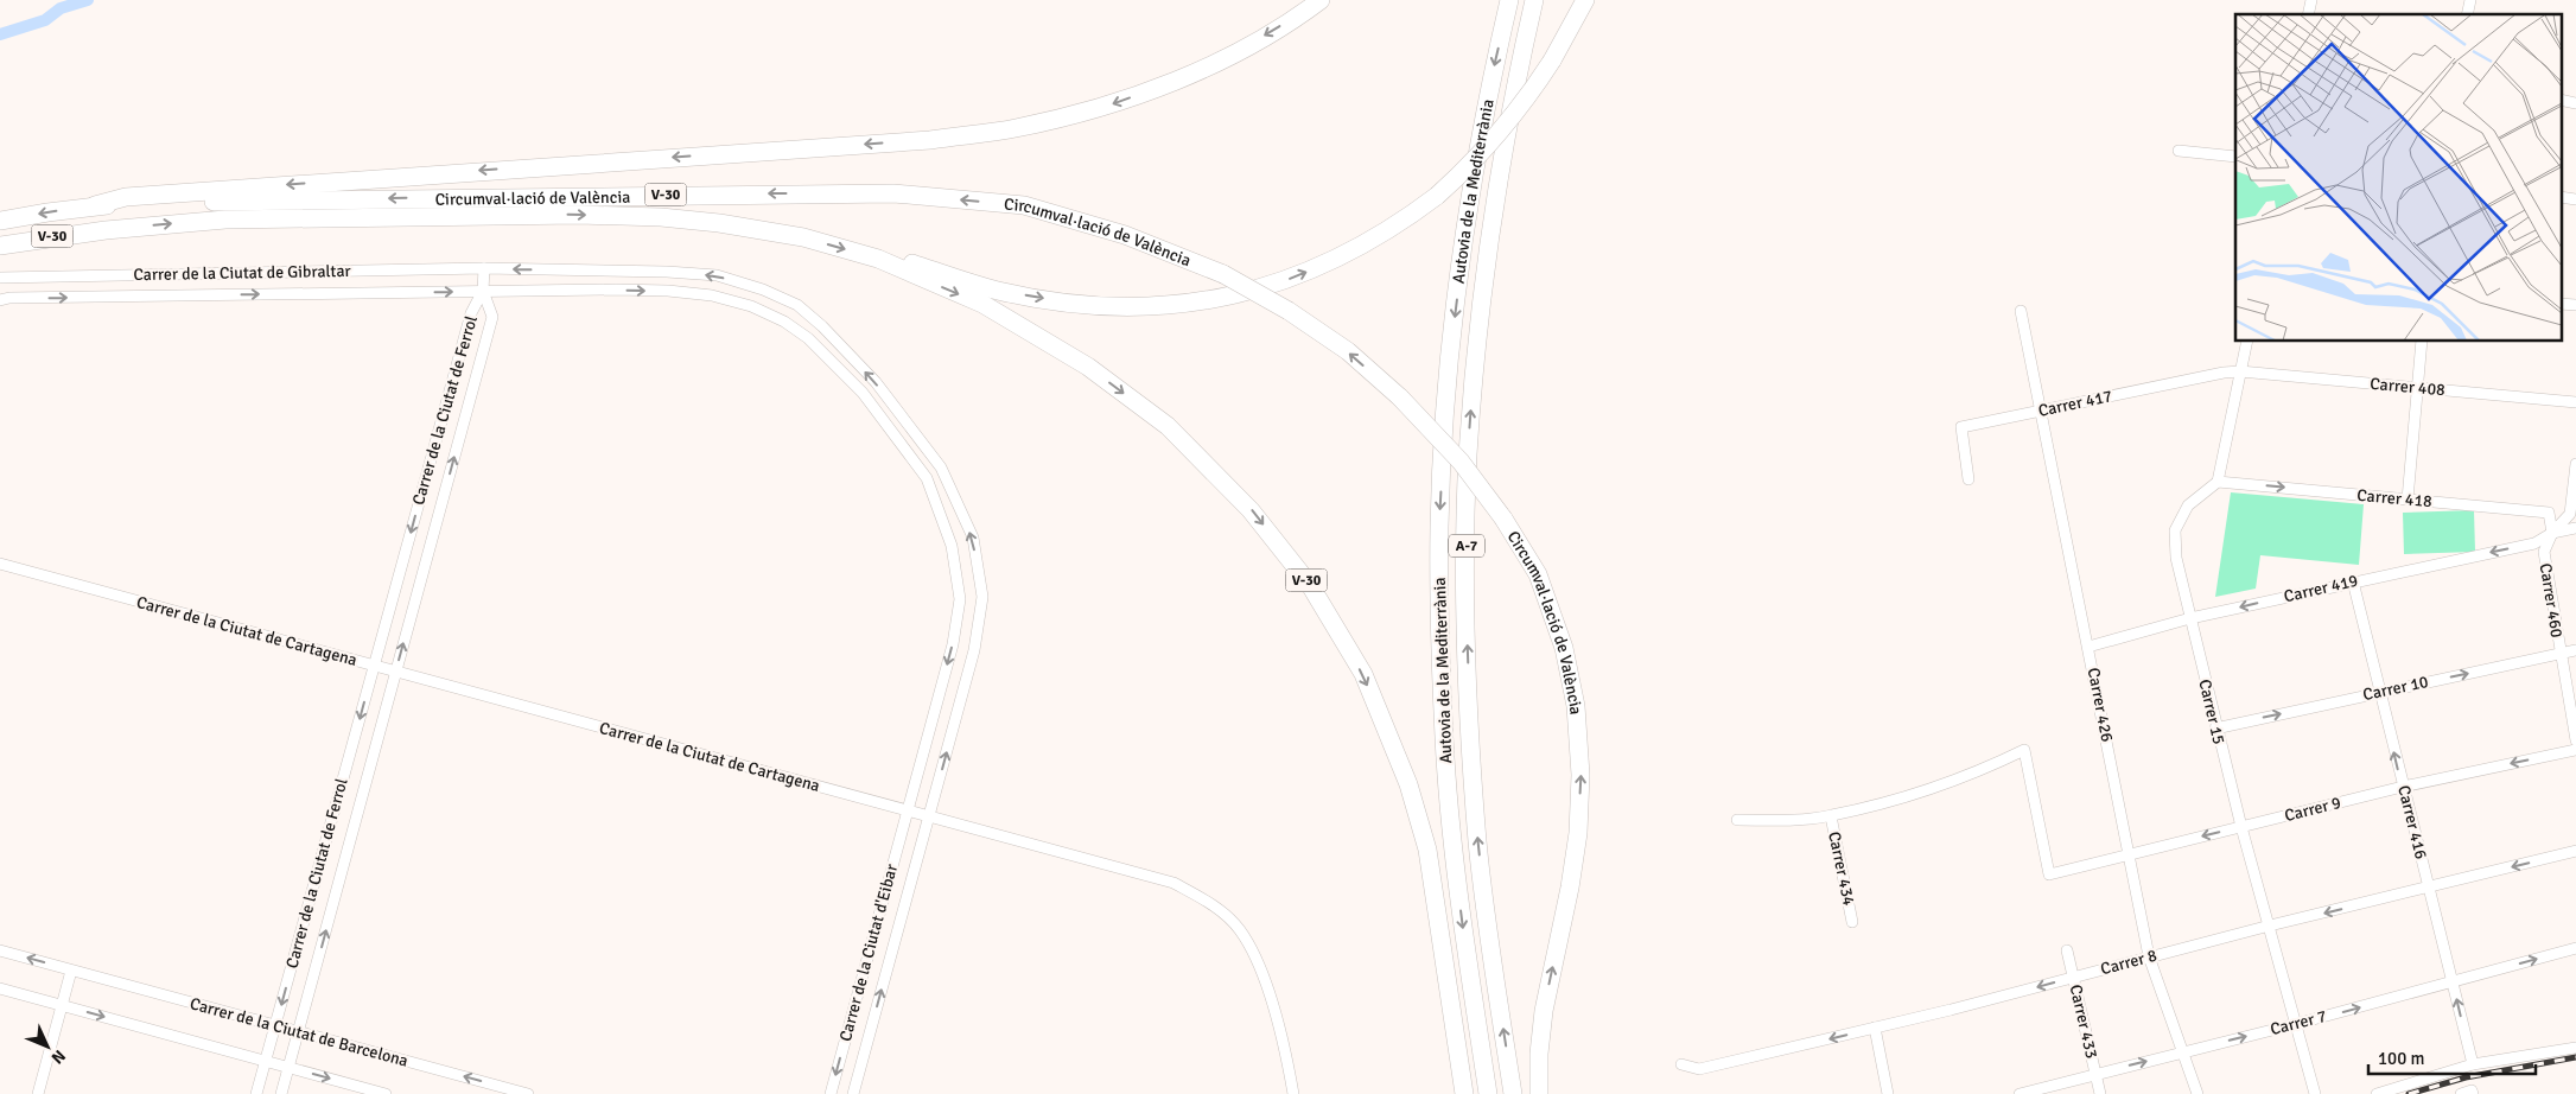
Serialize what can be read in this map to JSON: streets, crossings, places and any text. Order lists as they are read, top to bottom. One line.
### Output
{"streets":{"highway":["Autovia de la Mediterrània","V-30","Circumval·lació de València","A-7"],"street":["Carrer de la Ciutat de Gibraltar","Carrer 408","Carrer 417","Carrer de la Ciutat de Ferrol","Carrer 418","Carrer 419","Carrer 460","Carrer de la Ciutat de Cartagena","Carrer 10","Carrer 426","Carrer 15","Carrer 9","Carrer 416","Carrer 434","Carrer de la Ciutat d'Eibar","Carrer 8","Carrer 433","Carrer 7","Carrer de la Ciutat de Barcelona"]},"crossings":[["Carrer de la Ciutat de Gibraltar","Carrer de la Ciutat de Ferrol"],["Carrer de la Ciutat de Gibraltar","Carrer de la Ciutat de Cartagena"],["Carrer de la Ciutat de Gibraltar","Carrer de la Ciutat d'Eibar"],["Carrer 408","Carrer 417"],["Carrer 417","Carrer 426"],["Carrer de la Ciutat de Ferrol","Carrer de la Ciutat de Cartagena"],["Carrer de la Ciutat de Ferrol","Carrer de la Ciutat de Barcelona"],["Carrer 418","Carrer 419"],["Carrer 418","Carrer 460"],["Carrer 418","Carrer 15"],["Carrer 419","Carrer 460"],["Carrer 419","Carrer 426"],["Carrer 419","Carrer 15"],["Carrer 419","Carrer 416"],["Carrer 460","Carrer 10"],["Carrer de la Ciutat de Cartagena","Carrer de la Ciutat d'Eibar"],["Carrer 10","Carrer 15"],["Carrer 10","Carrer 416"],["Carrer 426","Carrer 9"],["Carrer 426","Carrer 8"],["Carrer 426","Carrer 7"],["Carrer 15","Carrer 9"],["Carrer 15","Carrer 8"],["Carrer 15","Carrer 7"],["Carrer 9","Carrer 416"],["Carrer 9","Carrer 434"],["Carrer 416","Carrer 8"],["Carrer 416","Carrer 7"],["Carrer 8","Carrer 433"],["Carrer 433","Carrer 7"]],"one_way":["Carrer 418","Carrer 419","Carrer 10","Carrer 416","Carrer 8"],"scale_bar":"100 m","north":"bottom right"}
